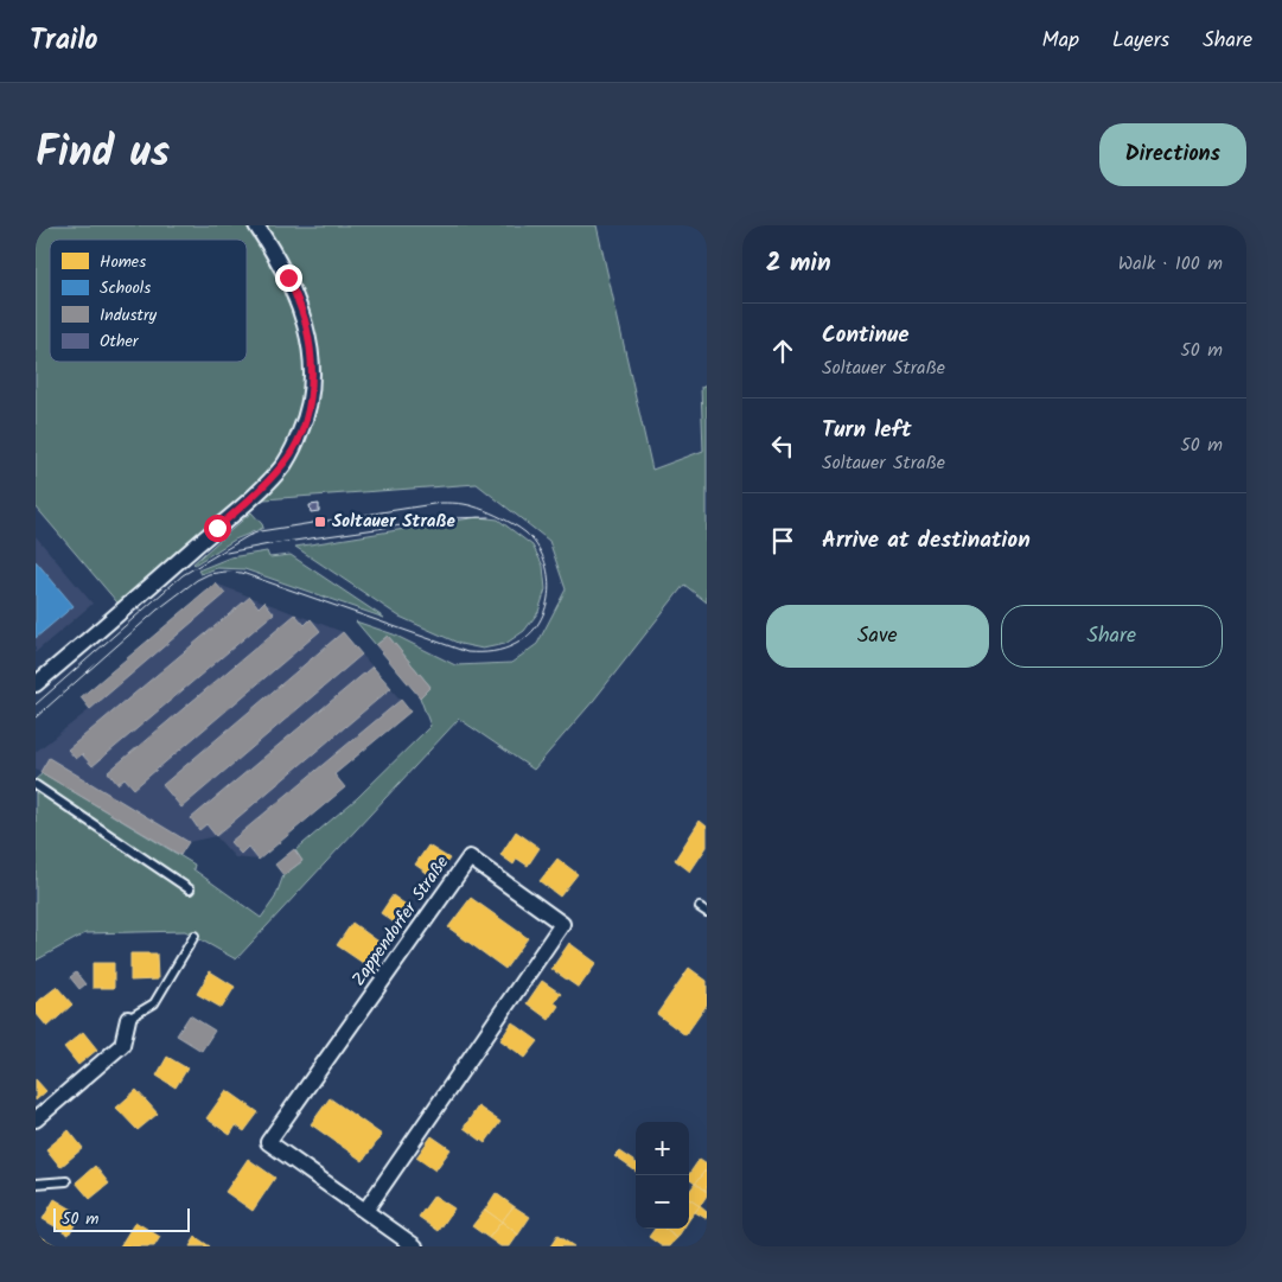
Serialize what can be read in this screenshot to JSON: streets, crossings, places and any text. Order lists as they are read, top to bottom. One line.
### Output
{"streets":{"street":["Zappendorfer Straße"]},"places":{"transit":["Soltauer Straße"]},"legend":["Homes","Schools","Industry","Other"],"scale_bar":"50 m","page":{"header":"Trailo","nav":["Map","Layers","Share"],"title":"Find us","buttons":["Directions",["Save","Share"]],"heading":["2 min","Walk · 100 m"],"list":[["Continue","Soltauer Straße","50 m"],["Turn left","Soltauer Straße","50 m"],"Arrive at destination"],"map_buttons":["+","−"],"scale":"50 m"}}
